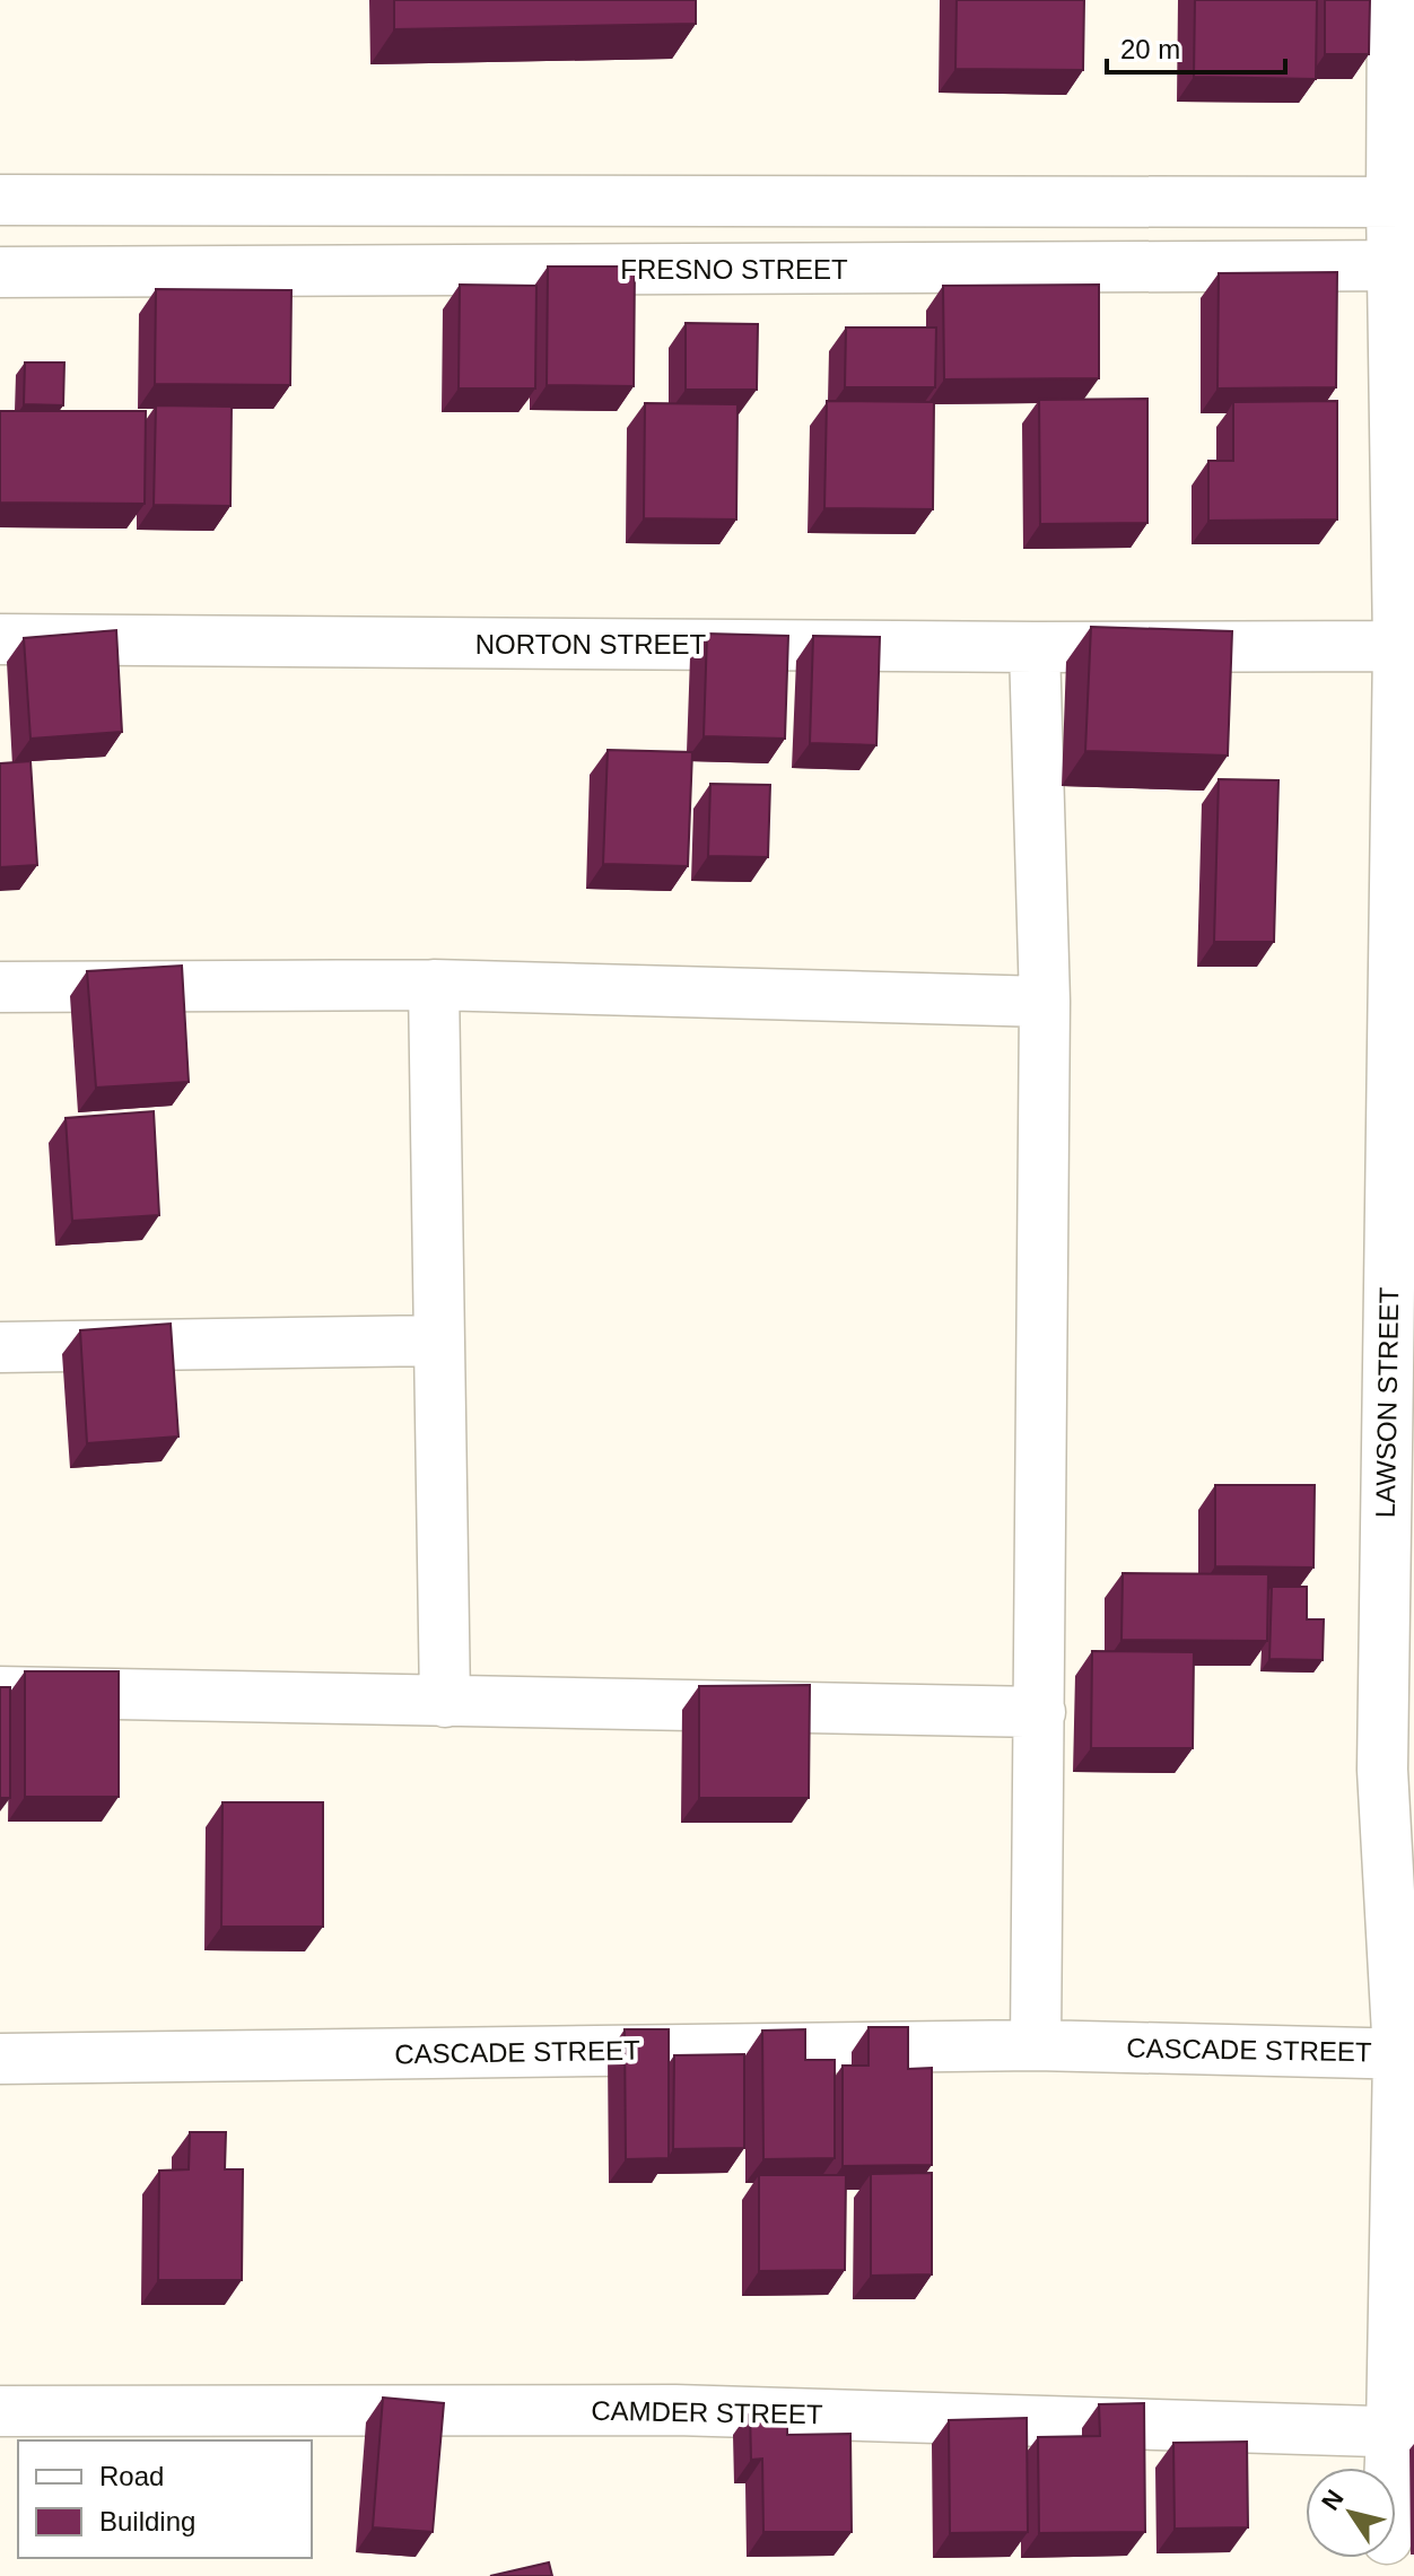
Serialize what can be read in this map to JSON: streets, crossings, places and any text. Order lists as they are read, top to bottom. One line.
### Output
{"streets":{"street":["FRESNO STREET","NORTON STREET","LAWSON STREET","CASCADE STREET","CAMDER STREET"]},"crossings":[["FRESNO STREET","LAWSON STREET"],["NORTON STREET","LAWSON STREET"],["LAWSON STREET","CASCADE STREET"],["LAWSON STREET","CAMDER STREET"]],"legend":["Road","Building"],"scale_bar":"20 m","north":"top left"}
